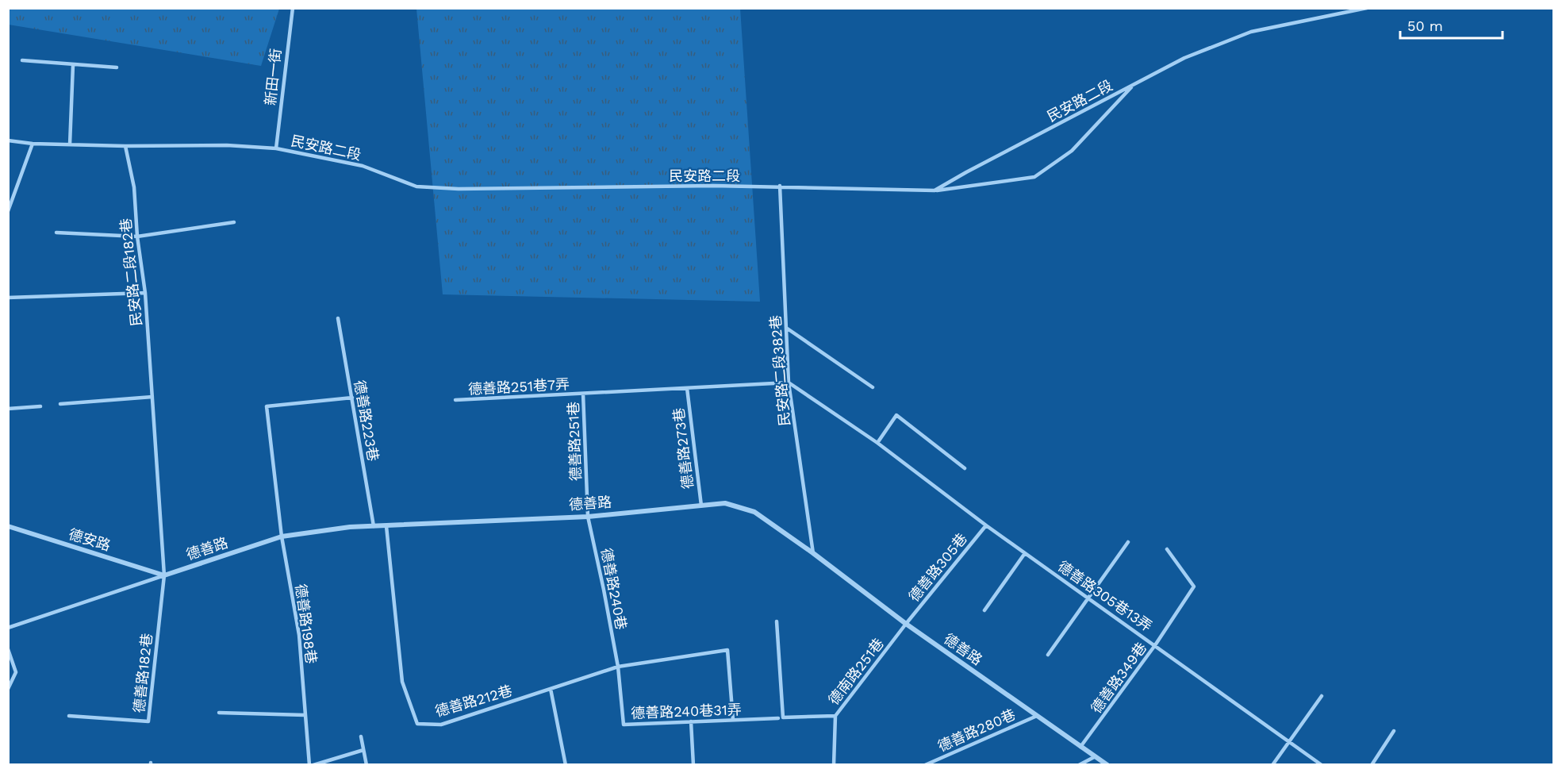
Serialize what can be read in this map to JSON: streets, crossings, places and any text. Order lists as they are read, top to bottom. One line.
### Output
{"streets":{"street":["德善路","德安路"],"lane":["新田一街","民安路二段","民安路二段182巷","民安路二段382巷","德善路251巷7弄","德善路223巷","德善路251巷","德善路273巷","德善路305巷","德善路240巷","德善路305巷13弄","德善路198巷","德南路251巷","德善路182巷","德善路349巷","德善路212巷","德善路240巷31弄","德善路280巷"]},"crossings":[["新田一街","民安路二段"],["民安路二段","民安路二段182巷"],["民安路二段","民安路二段382巷"],["民安路二段182巷","德善路"],["民安路二段182巷","德安路"],["民安路二段182巷","德善路182巷"],["民安路二段382巷","德善路251巷7弄"],["民安路二段382巷","德善路"],["民安路二段382巷","德善路305巷13弄"],["德善路251巷7弄","德善路251巷"],["德善路251巷7弄","德善路273巷"],["德善路251巷7弄","德善路305巷13弄"],["德善路223巷","德善路"],["德善路223巷","德善路198巷"],["德善路251巷","德善路"],["德善路251巷","德善路240巷"],["德善路273巷","德善路"],["德善路","德安路"],["德善路","德善路305巷"],["德善路","德善路240巷"],["德善路","德善路198巷"],["德善路","德南路251巷"],["德善路","德善路182巷"],["德善路","德善路349巷"],["德善路","德善路212巷"],["德善路","德善路280巷"],["德安路","德善路182巷"],["德善路305巷","德善路305巷13弄"],["德善路305巷","德南路251巷"],["德善路240巷","德善路212巷"],["德善路240巷","德善路240巷31弄"],["德善路305巷13弄","德善路349巷"],["德善路212巷","德善路240巷31弄"]],"scale_bar":"50 m"}
